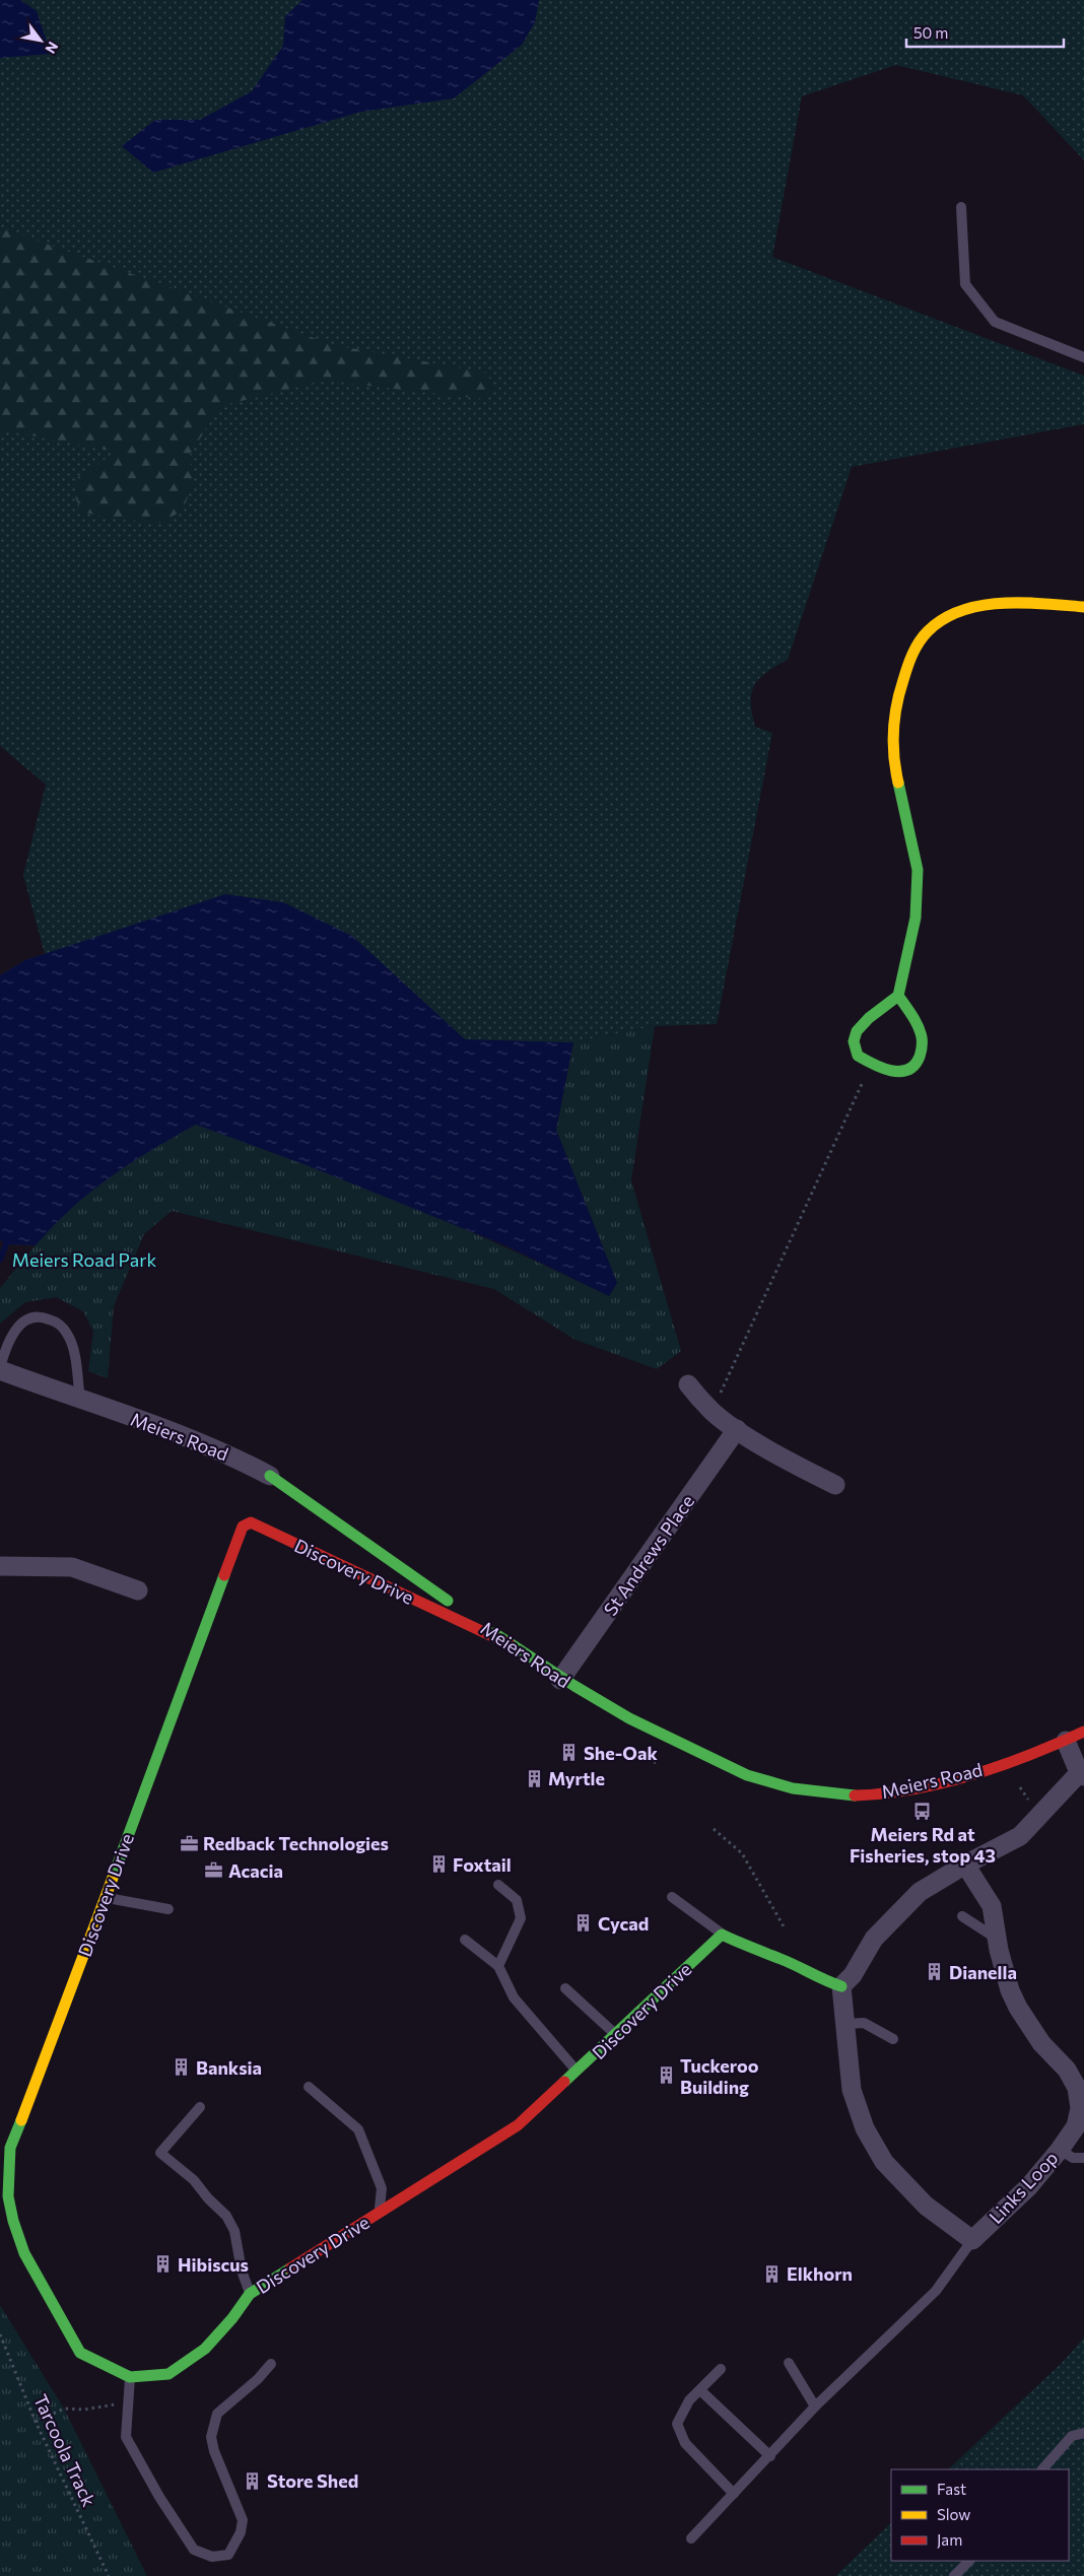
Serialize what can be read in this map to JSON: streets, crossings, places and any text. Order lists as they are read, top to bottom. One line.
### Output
{"streets":{"street":["Meiers Road","St Andrews Place","Discovery Drive","Links Loop"],"path":["Tarcoola Track"]},"crossings":[["Meiers Road","St Andrews Place"],["Meiers Road","Discovery Drive"]],"parks":["Meiers Road Park"],"places":{"building":["She-Oak","Myrtle","Foxtail","Cycad","Dianella","Banksia","Tuckeroo Building","Hibiscus","Elkhorn","Store Shed"],"bus stop":["Meiers Rd at Fisheries, stop 43"],"office":["Redback Technologies","Acacia"]},"legend":["Fast","Slow","Jam"],"scale_bar":"50 m","north":"bottom right"}
